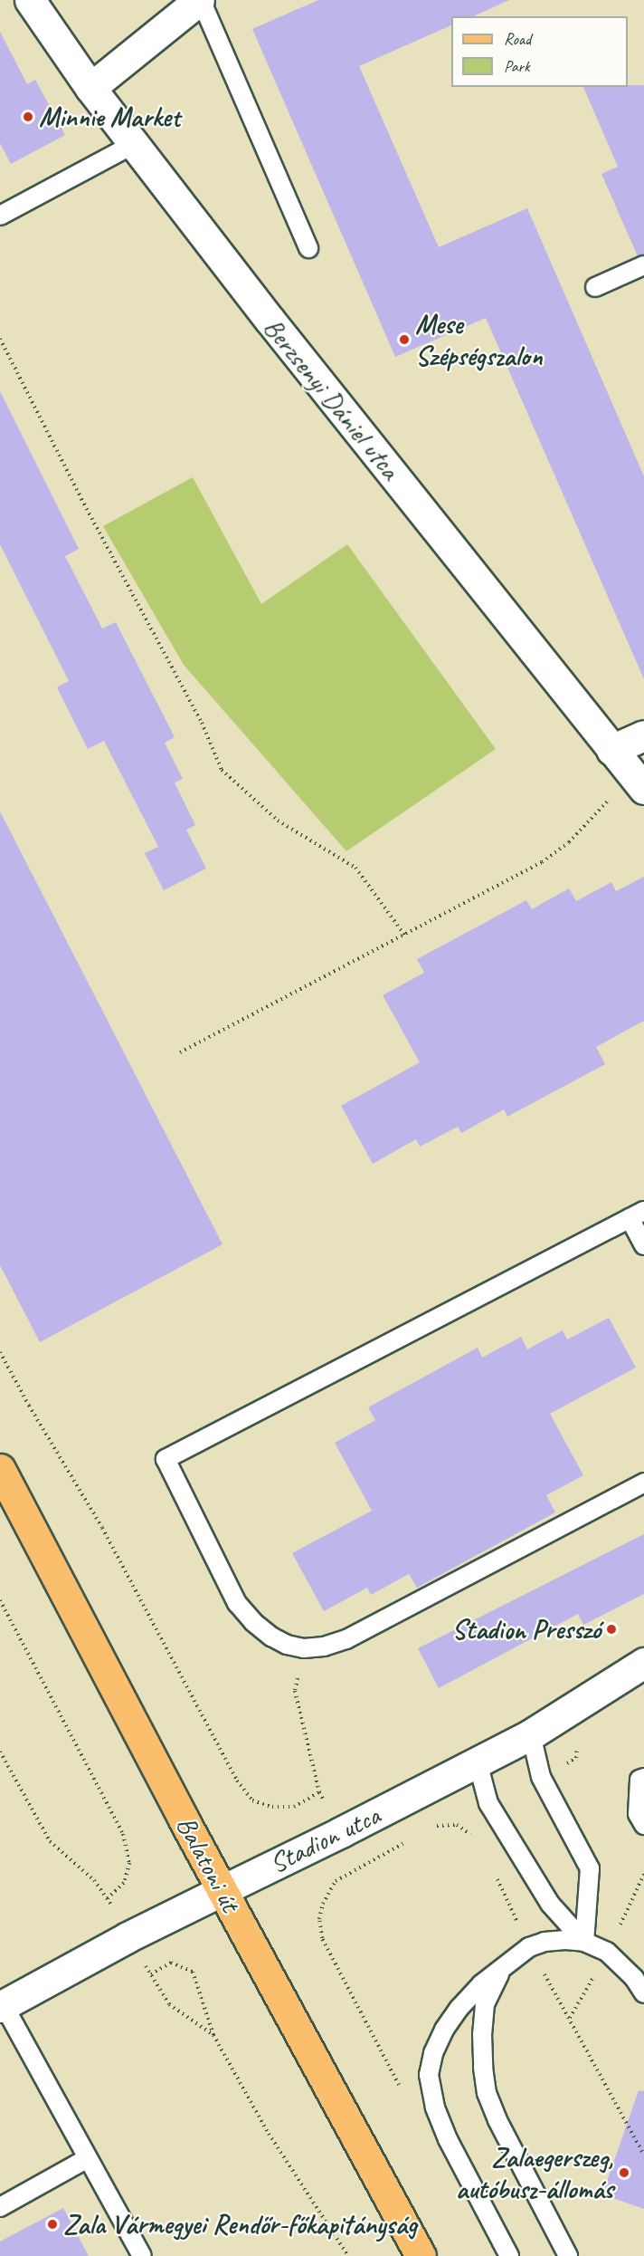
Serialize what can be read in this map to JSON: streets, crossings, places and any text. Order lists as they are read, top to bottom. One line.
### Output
{"streets":{"main road":["Balatoni út"],"street":["Berzsenyi Dániel utca","Stadion utca"]},"crossings":[["Stadion utca","Balatoni út"]],"places":["Minnie Market","Mese Szépségszalon","Stadion Presszó","Zalaegerszeg, autóbusz-állomás","Zala Vármegyei Rendőr-főkapitányság"],"legend":["Road","Park"]}
